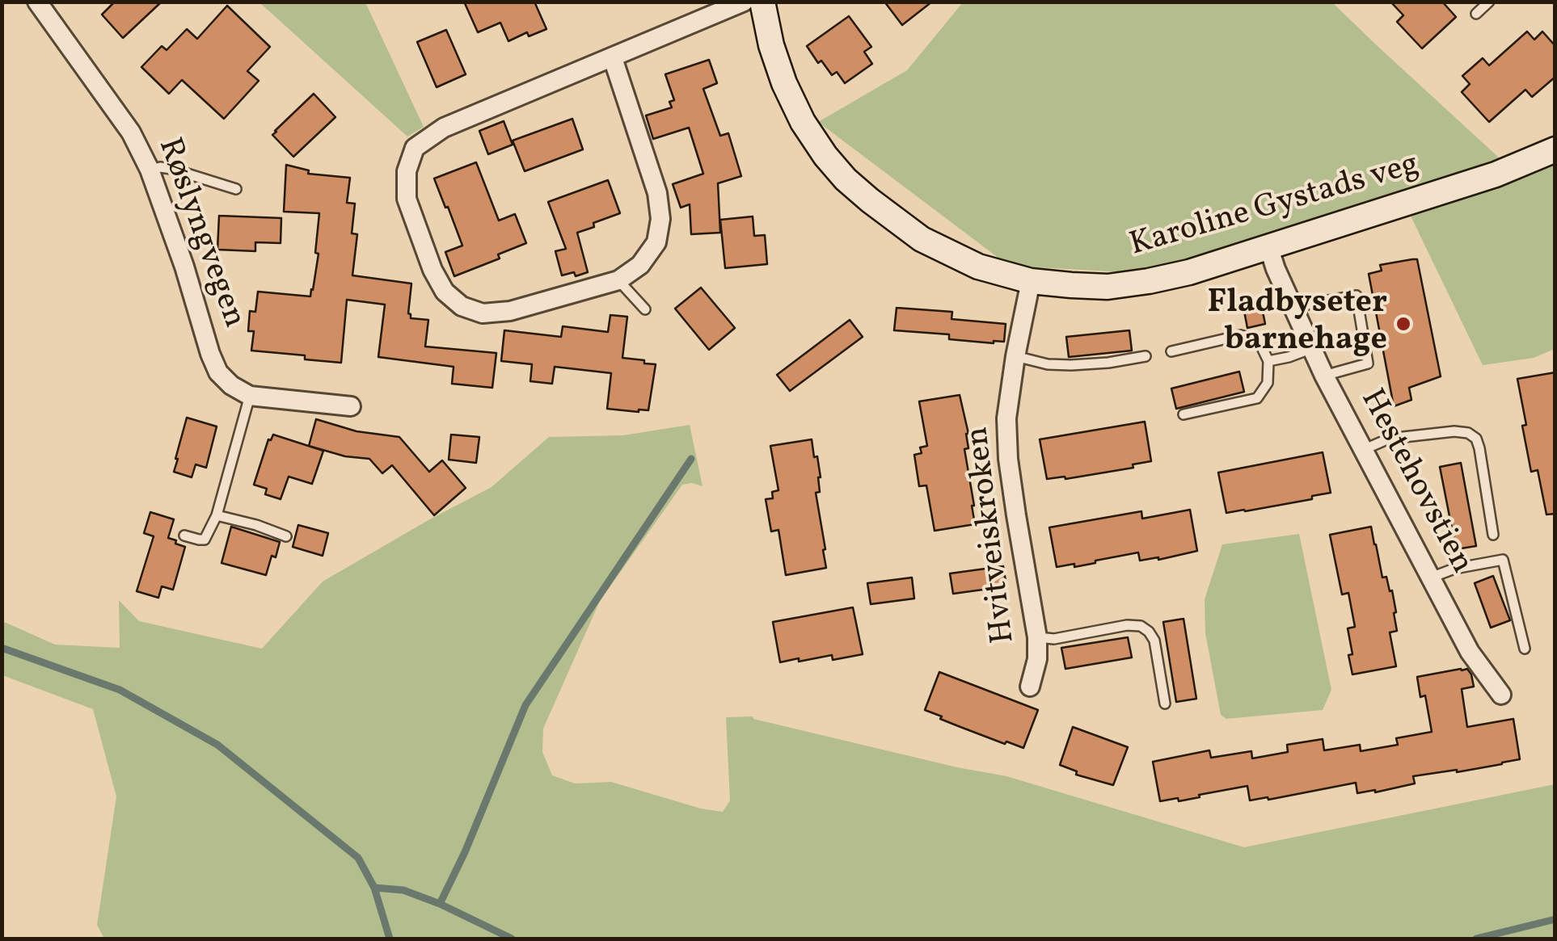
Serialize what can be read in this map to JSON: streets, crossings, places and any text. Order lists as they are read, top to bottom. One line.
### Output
{"streets":{"street":["Karoline Gystads veg","Røslyngvegen","Hestehovstien","Hvitveiskroken"]},"crossings":[["Karoline Gystads veg","Hestehovstien"],["Karoline Gystads veg","Hvitveiskroken"]],"places":["Fladbyseter barnehage"]}
